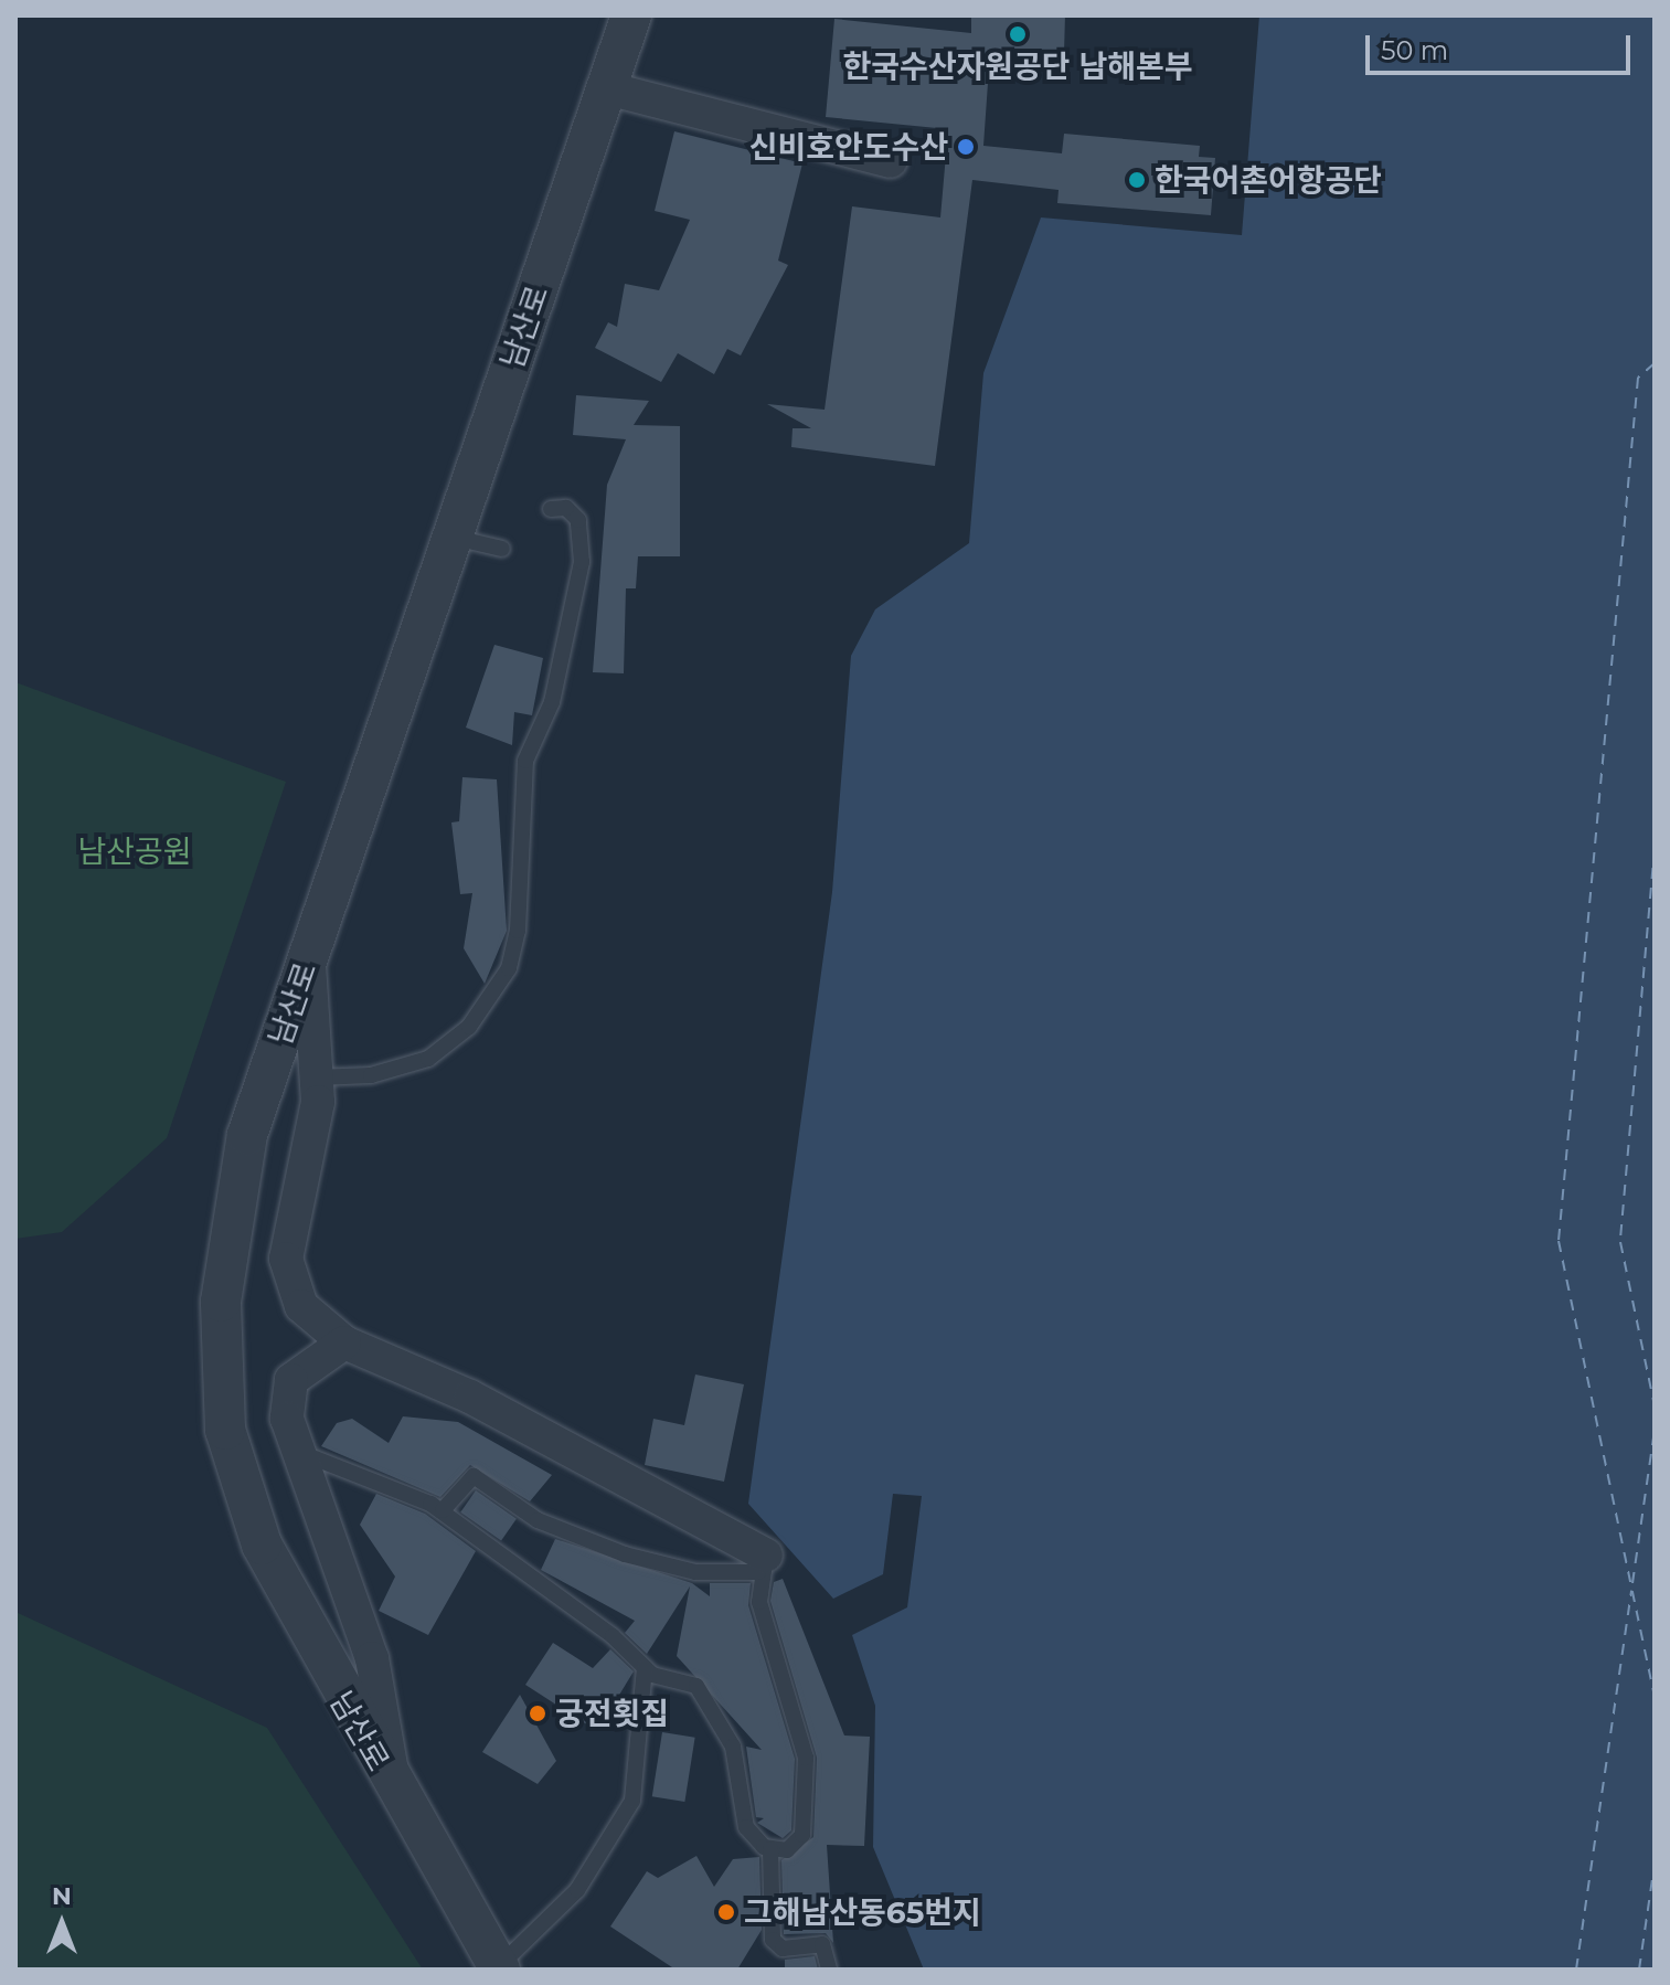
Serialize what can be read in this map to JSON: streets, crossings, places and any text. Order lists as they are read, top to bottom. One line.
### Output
{"streets":{"street":["남산로"]},"parks":["남산공원"],"places":["한국수산자원공단 남해본부","신비호안도수산","한국어촌어항공단","궁전횟집","그해남산동65번지"],"scale_bar":"50 m","north":"top"}
